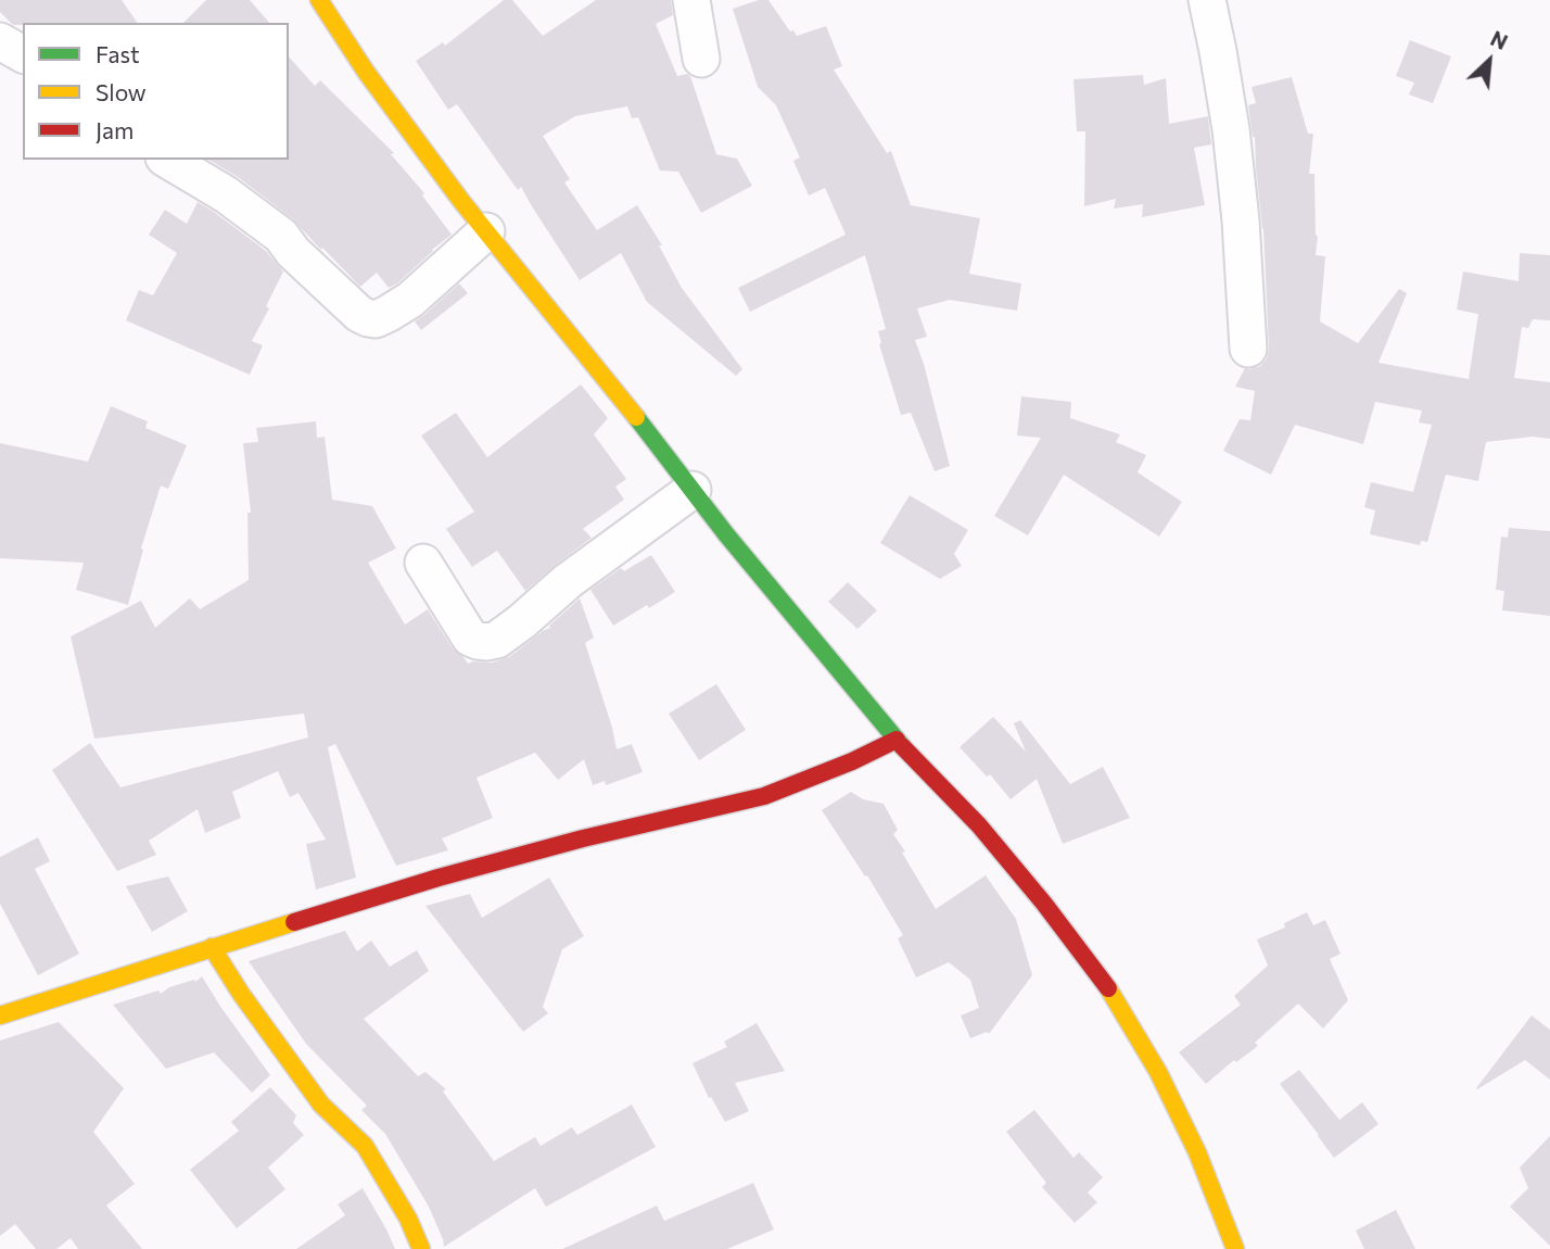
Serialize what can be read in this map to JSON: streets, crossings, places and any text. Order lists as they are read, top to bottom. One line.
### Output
{"legend":["Fast","Slow","Jam"],"north":"top right"}
